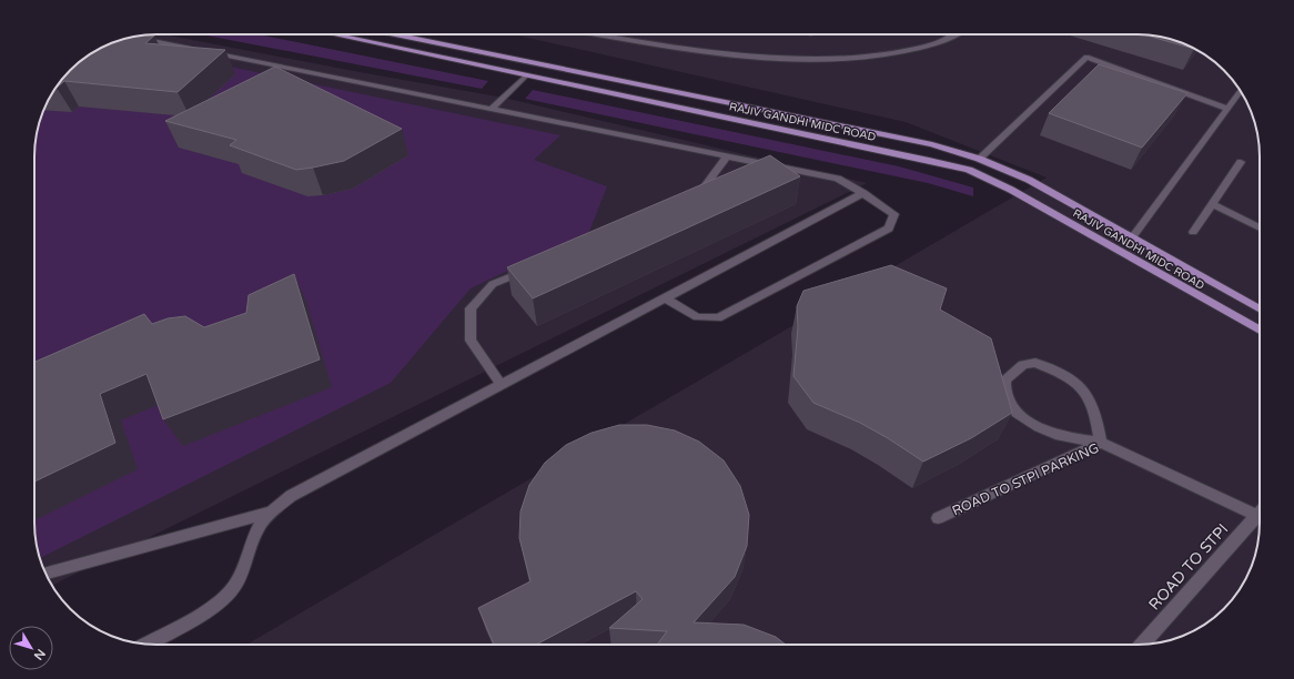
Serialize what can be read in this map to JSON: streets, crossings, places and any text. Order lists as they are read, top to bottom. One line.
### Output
{"streets":{"main road":["RAJIV GANDHI MIDC ROAD"],"lane":["ROAD TO STPI PARKING","ROAD TO STPI"]},"crossings":[["ROAD TO STPI PARKING","ROAD TO STPI"]],"north":"bottom right"}
